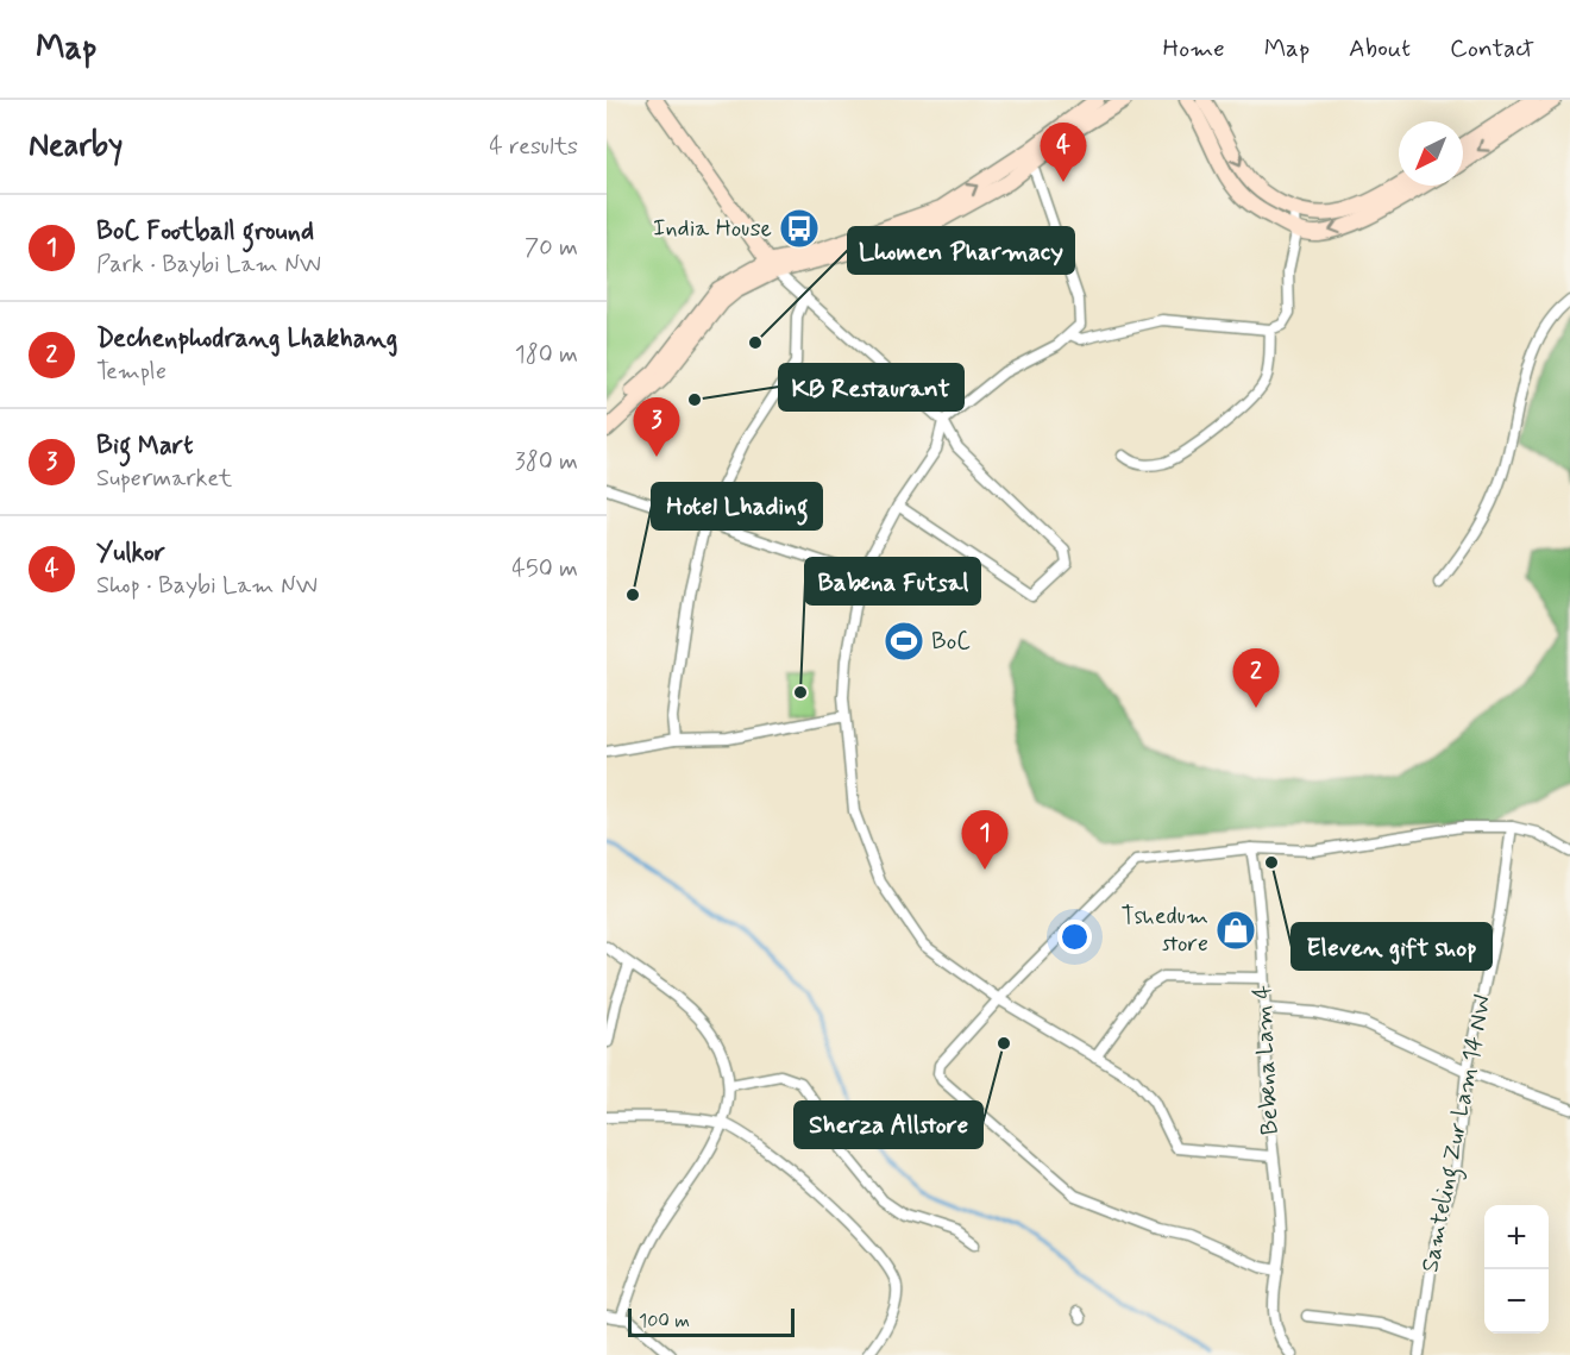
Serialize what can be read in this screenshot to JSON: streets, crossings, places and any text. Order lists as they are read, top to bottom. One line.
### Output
{"streets":{"street":["Bebena Lam 4","Samteling Zur Lam 14 NW"]},"places":{"bus stop":["India House"],"other":["Lhomen Pharmacy","KB Restaurant","Hotel Lhading","Babena Futsal","Eleven gift shop","Sherza Allstore"],"sports":["BoC"],"shop":["Tshedum store"]},"scale_bar":"100 m","north":"bottom left","page":{"header":"Map","nav":["Home","Map","About","Contact"],"heading":["Nearby","4 results"],"pins":["4","3","2","1"],"list":[{"mark":"1","name":"BoC Football ground","note":"Park · Baybi Lam NW","value":"70 m"},{"mark":"2","name":"Dechenphodrang Lhakhang","note":"Temple","value":"180 m"},{"mark":"3","name":"Big Mart","note":"Supermarket","value":"380 m"},{"mark":"4","name":"Yulkor","note":"Shop · Baybi Lam NW","value":"450 m"}],"map_buttons":["+","−"],"scale":"100 m"}}
